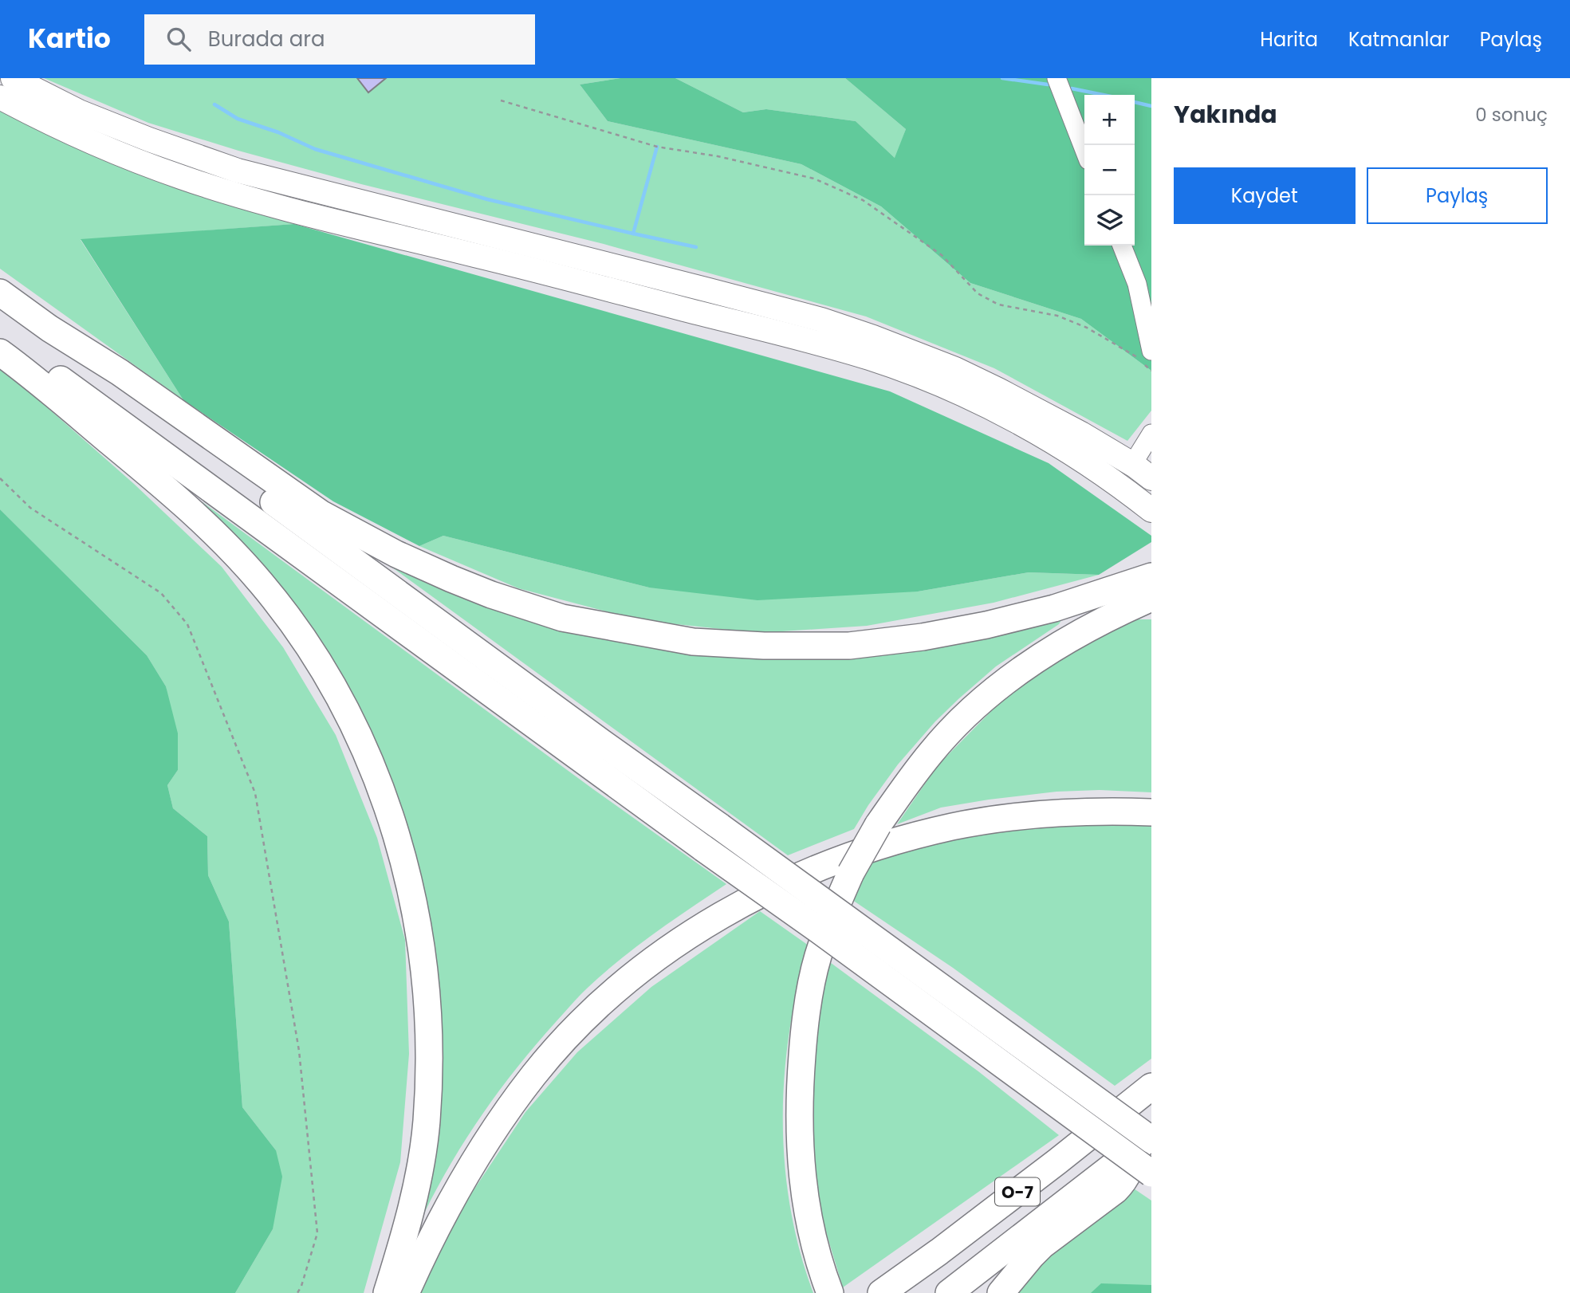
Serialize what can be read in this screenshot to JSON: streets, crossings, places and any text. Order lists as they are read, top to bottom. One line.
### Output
{"streets":{"highway":["O-7"]},"page":{"header":"Kartio","search":"Burada ara","nav":["Harita","Katmanlar","Paylaş"],"heading":["Yakında","0 sonuç"],"map_buttons":["+","−"],"buttons":["Kaydet","Paylaş"]}}
